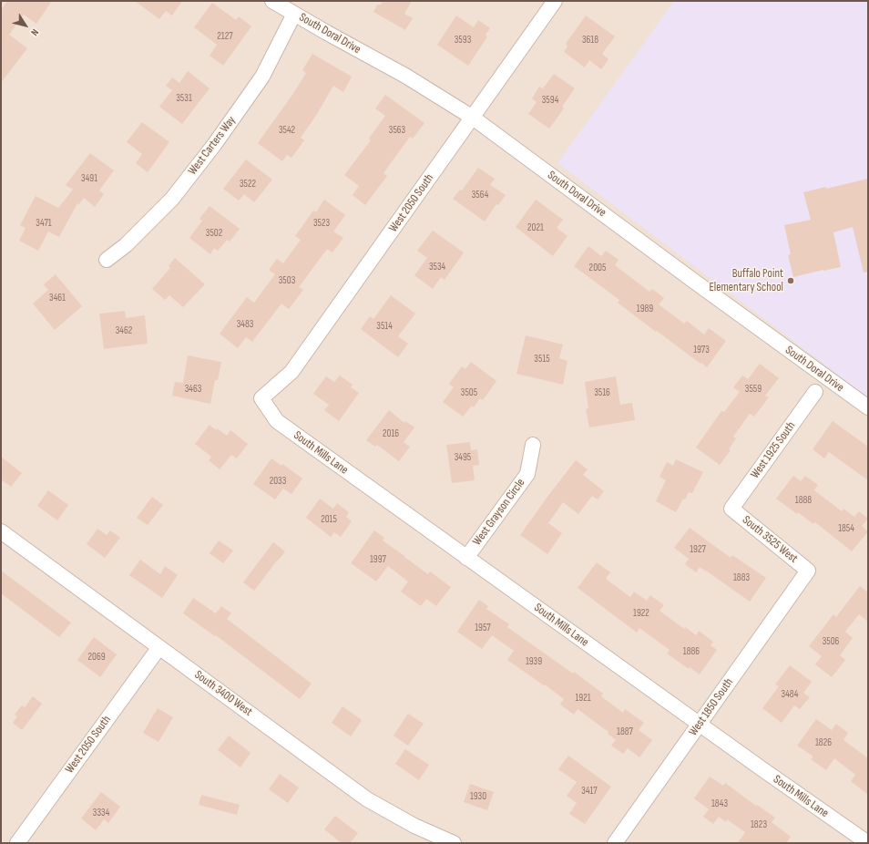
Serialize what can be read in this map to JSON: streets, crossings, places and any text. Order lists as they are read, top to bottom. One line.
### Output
{"streets":{"street":["South Doral Drive","West Carters Way","West 2050 South","West 1925 South","South Mills Lane","West Grayson Circle","South 3525 West","South 3400 West","West 1850 South"]},"crossings":[["South Doral Drive","West Carters Way"],["South Doral Drive","West 2050 South"],["West 2050 South","South Mills Lane"],["West 2050 South","South 3400 West"],["West 1925 South","South 3525 West"],["South Mills Lane","West Grayson Circle"],["South Mills Lane","West 1850 South"],["South 3525 West","West 1850 South"]],"places":["Buffalo Point Elementary School"],"house_numbers":["2127","3593","3618","3531","3594","3542","3563","3491","3522","3564","3471","3523","2021","3502","3534","2005","3503","3461","1989","3483","3514","3462","1973","3515","3463","3559","3505","3516","2016","3495","2033","1888","2015","1854","1927","1997","1883","1922","1957","3506","1886","2069","1939","3484","1921","1887","1826","3417","1930","1843","3334","1823"],"north":"bottom right"}
